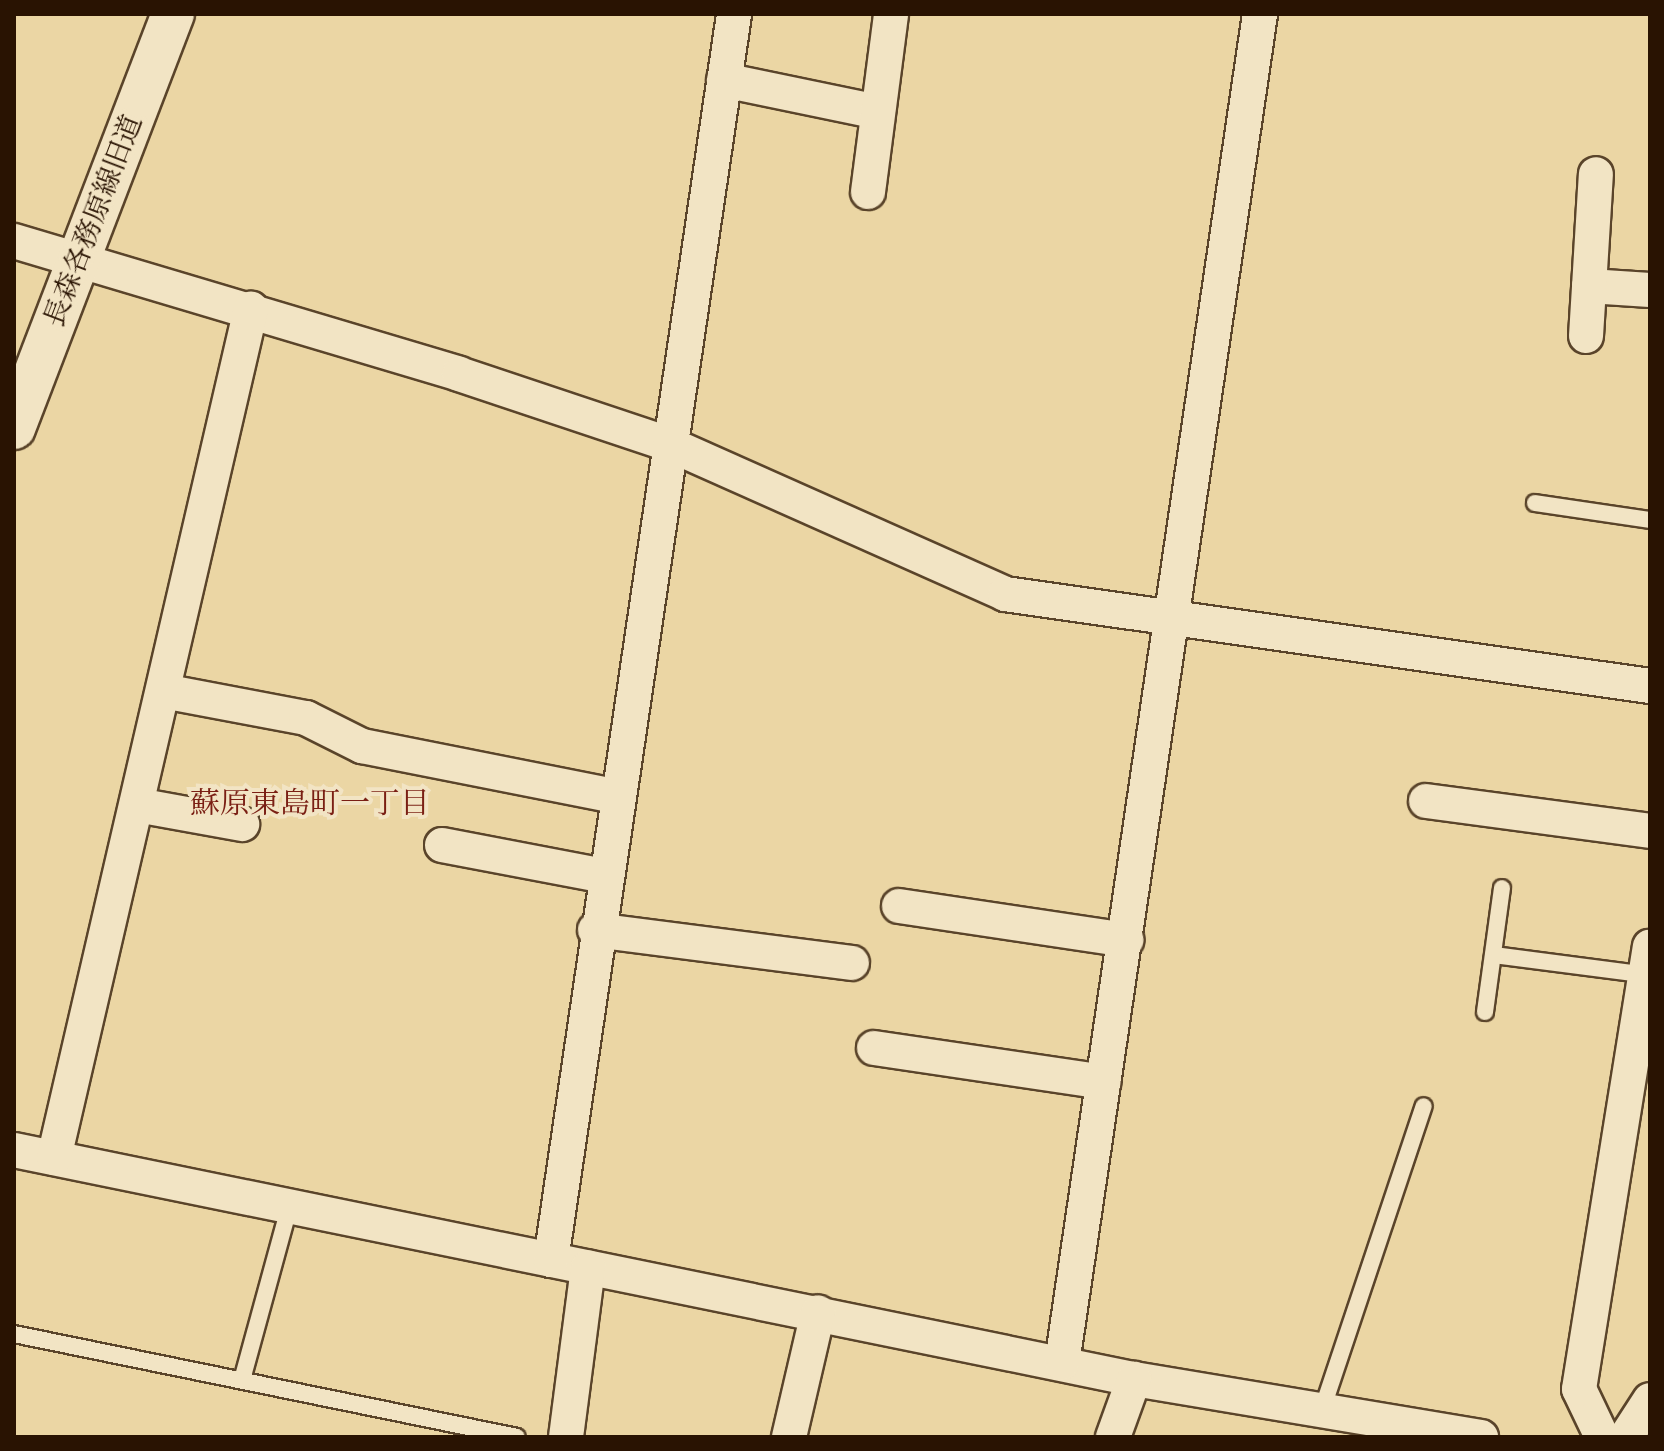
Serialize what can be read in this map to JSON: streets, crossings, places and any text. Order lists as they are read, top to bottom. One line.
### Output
{"streets":{"street":["長森各務原線旧道"]},"districts":["蘇原東島町一丁目"]}
